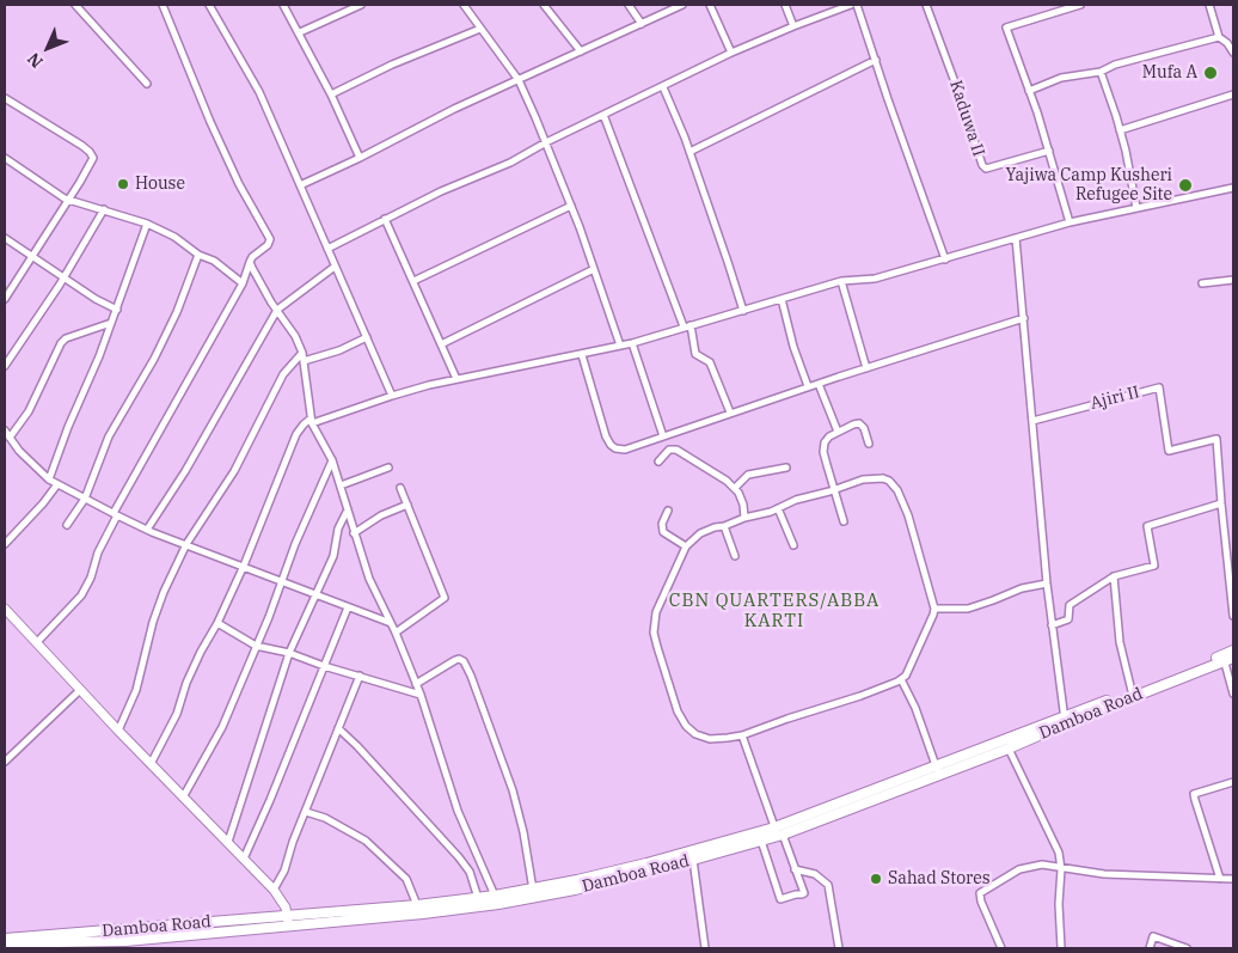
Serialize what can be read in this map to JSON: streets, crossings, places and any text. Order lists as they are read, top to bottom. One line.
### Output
{"streets":{"main road":["Damboa Road"],"street":["Kaduwa II","Ajiri II"]},"districts":["CBN QUARTERS/ABBA KARTI"],"places":["Mufa A","House","Yajiwa Camp Kusheri Refugee Site","Sahad Stores"],"north":"bottom left"}
